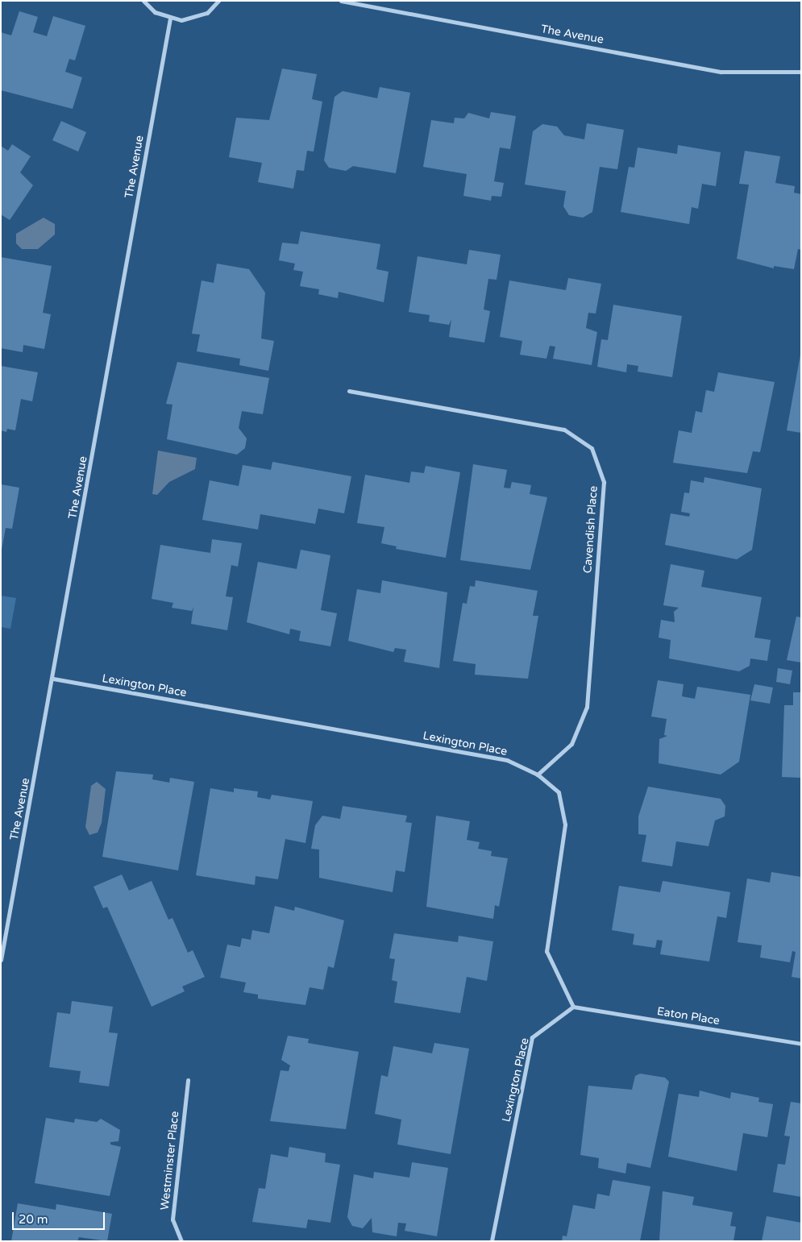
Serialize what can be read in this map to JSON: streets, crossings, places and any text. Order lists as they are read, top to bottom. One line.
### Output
{"streets":{"street":["The Avenue","Cavendish Place","Lexington Place","Eaton Place","Westminster Place"]},"crossings":[["The Avenue","Lexington Place"],["Cavendish Place","Lexington Place"],["Lexington Place","Eaton Place"]],"scale_bar":"20 m"}
